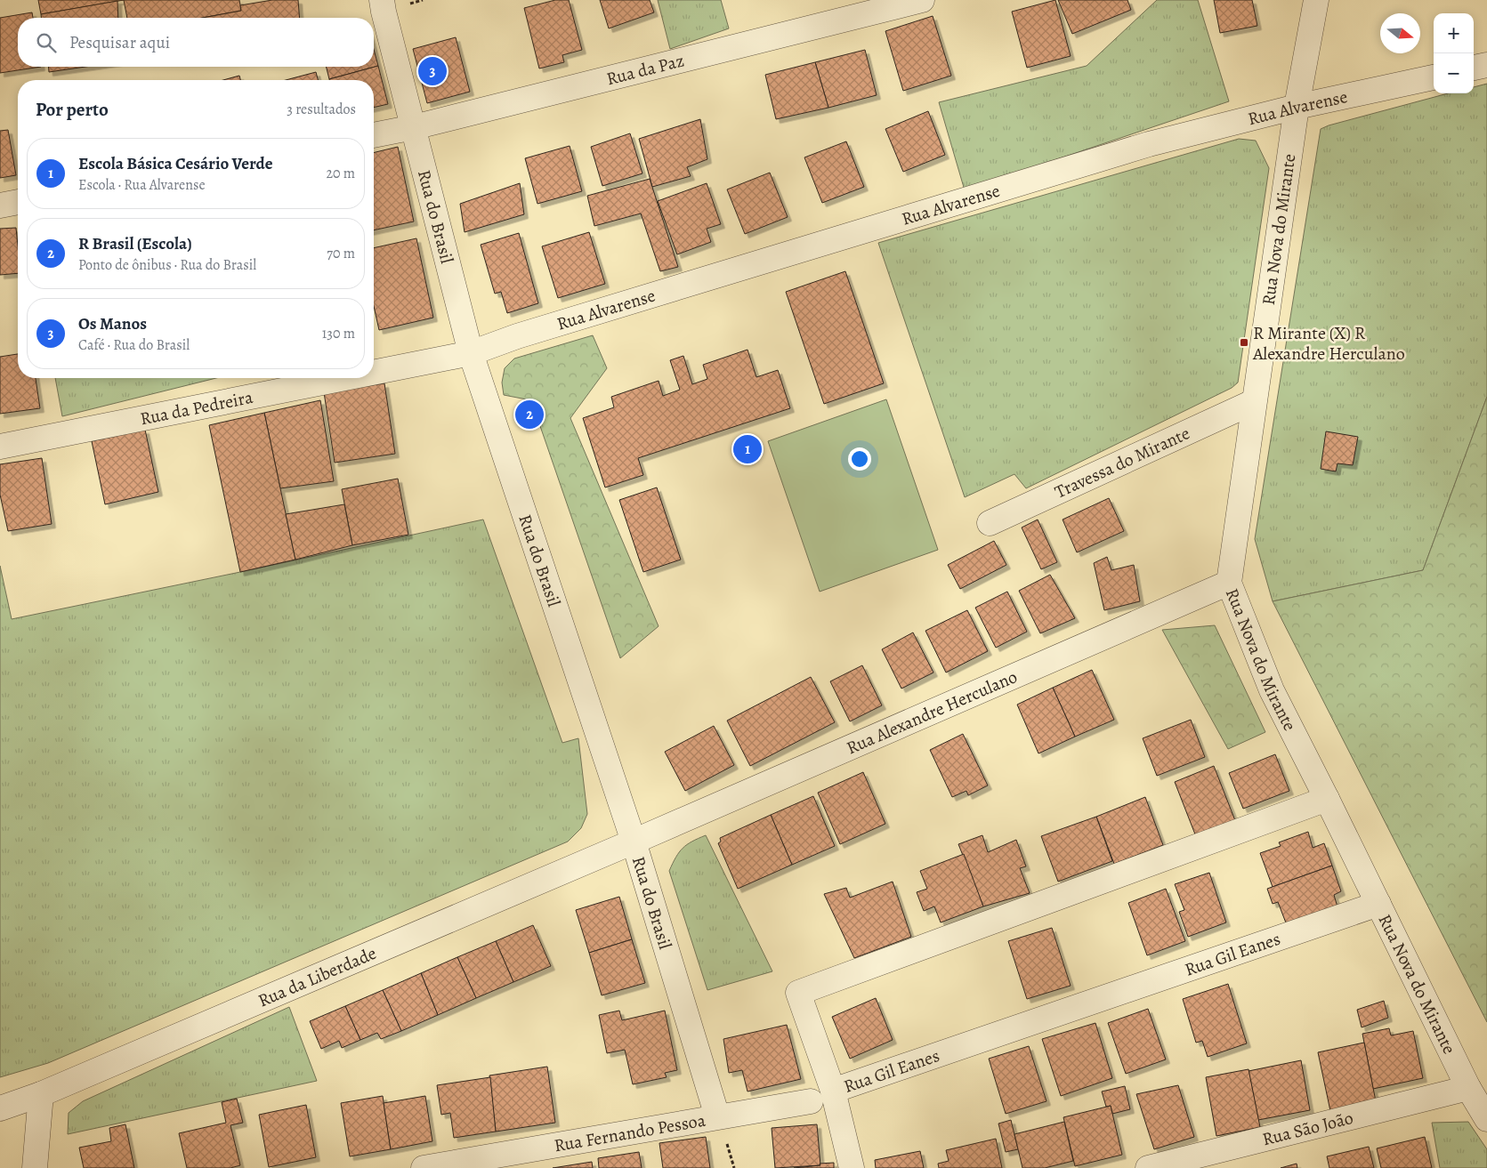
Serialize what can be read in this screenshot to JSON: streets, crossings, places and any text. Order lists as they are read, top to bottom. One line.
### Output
{"streets":{"street":["Rua da Paz","Rua Alvarense","Rua do Brasil","Rua Nova do Mirante","Rua da Pedreira","Travessa do Mirante","Rua Alexandre Herculano","Rua Gil Eanes","Rua da Liberdade","Rua São João","Rua Fernando Pessoa"]},"crossings":[["Rua da Paz","Rua do Brasil"],["Rua Alvarense","Rua do Brasil"],["Rua Alvarense","Rua Nova do Mirante"],["Rua Alvarense","Rua da Pedreira"],["Rua do Brasil","Rua da Pedreira"],["Rua do Brasil","Rua Alexandre Herculano"],["Rua do Brasil","Rua da Liberdade"],["Rua do Brasil","Rua Fernando Pessoa"],["Rua Nova do Mirante","Travessa do Mirante"],["Rua Nova do Mirante","Rua Alexandre Herculano"],["Rua Nova do Mirante","Rua Gil Eanes"],["Rua Nova do Mirante","Rua São João"],["Rua Alexandre Herculano","Rua da Liberdade"]],"places":{"transit":["R Mirante (X) R Alexandre Herculano"]},"north":"right","page":{"map_buttons":["+","−"],"search":"Pesquisar aqui","pins":["3","2","1"],"heading":["Por perto","3 resultados"],"list":[{"mark":"1","name":"Escola Básica Cesário Verde","note":"Escola · Rua Alvarense","value":"20 m"},{"mark":"2","name":"R Brasil (Escola)","note":"Ponto de ônibus · Rua do Brasil","value":"70 m"},{"mark":"3","name":"Os Manos","note":"Café · Rua do Brasil","value":"130 m"}]}}
